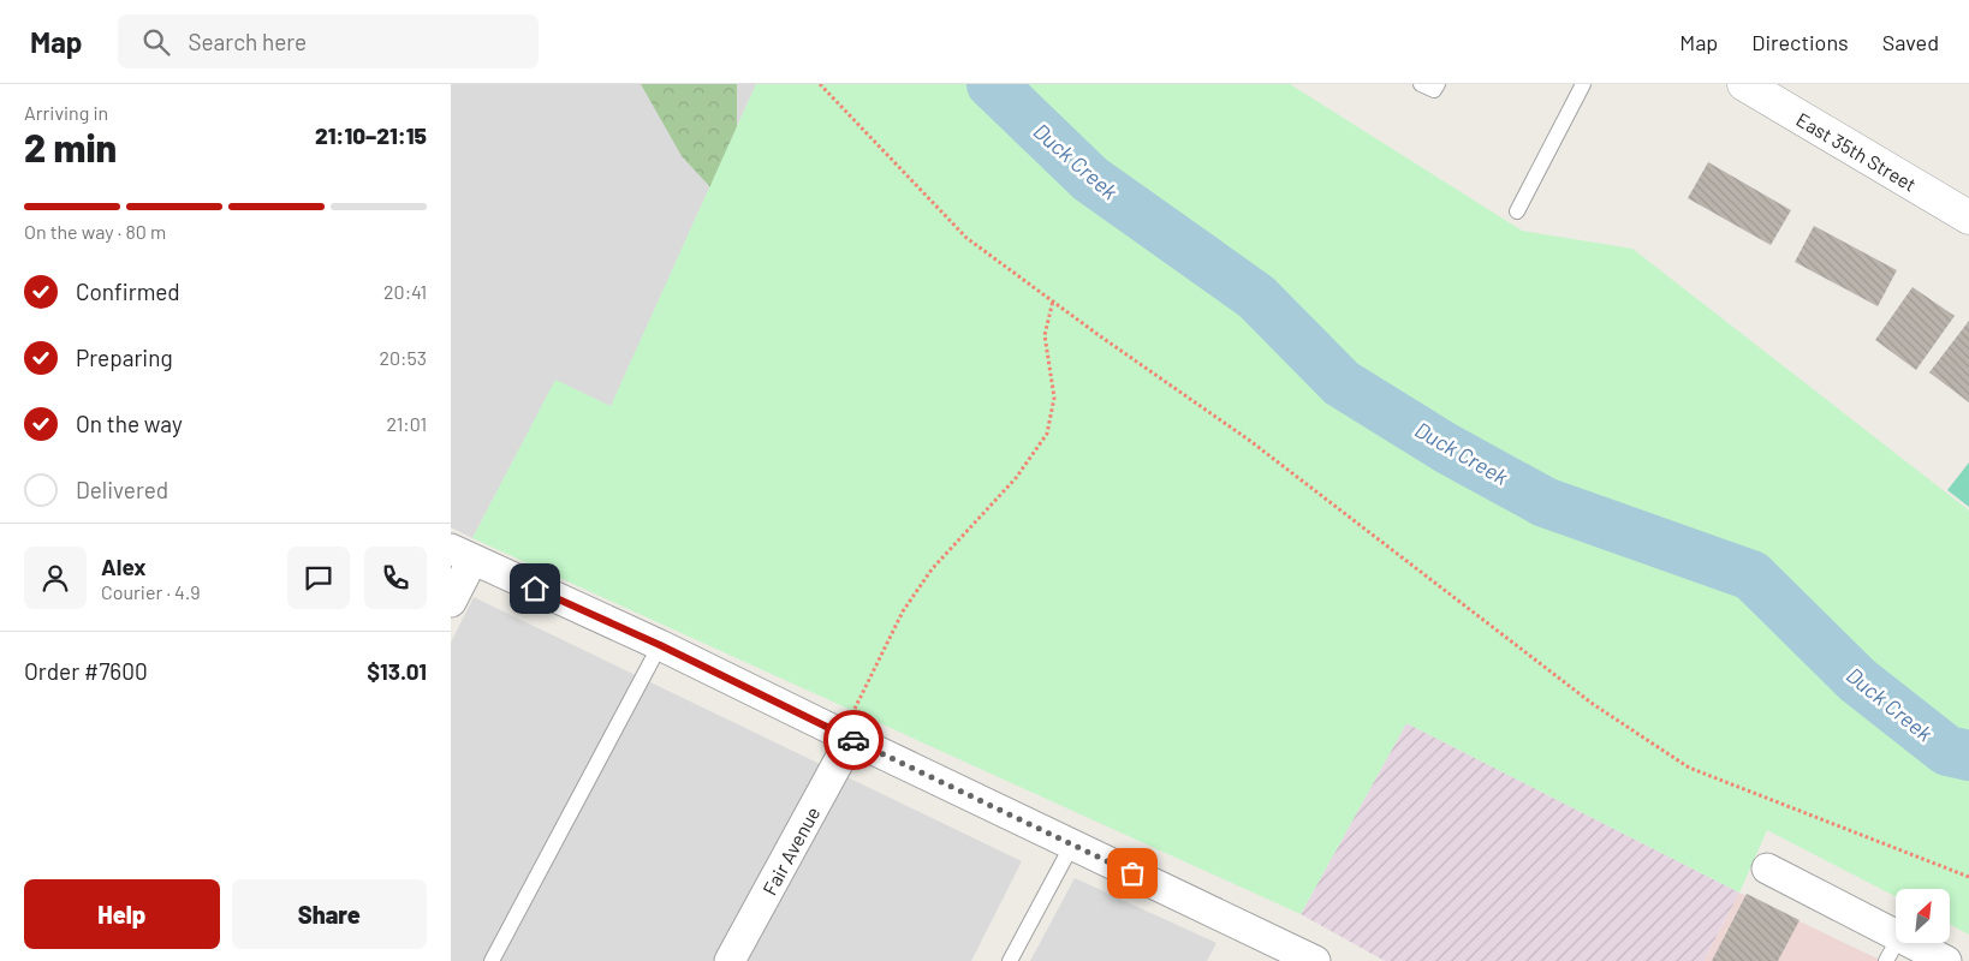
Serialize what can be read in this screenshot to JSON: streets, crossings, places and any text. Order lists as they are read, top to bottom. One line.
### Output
{"streets":{"street":["East 35th Street","Fair Avenue"]},"water":["Duck Creek"],"north":"top right","page":{"header":"Map","search":"Search here","nav":["Map","Directions","Saved"],"heading":["2 min","Arriving in","21:10–21:15"],"panel":["Alex","Courier · 4.9","Order #7600","$13.01"],"bar":"On the way · 80 m","list":[["Confirmed","20:41"],["Preparing","20:53"],["On the way","21:01"],"Delivered"],"buttons":["Help","Share"]}}
